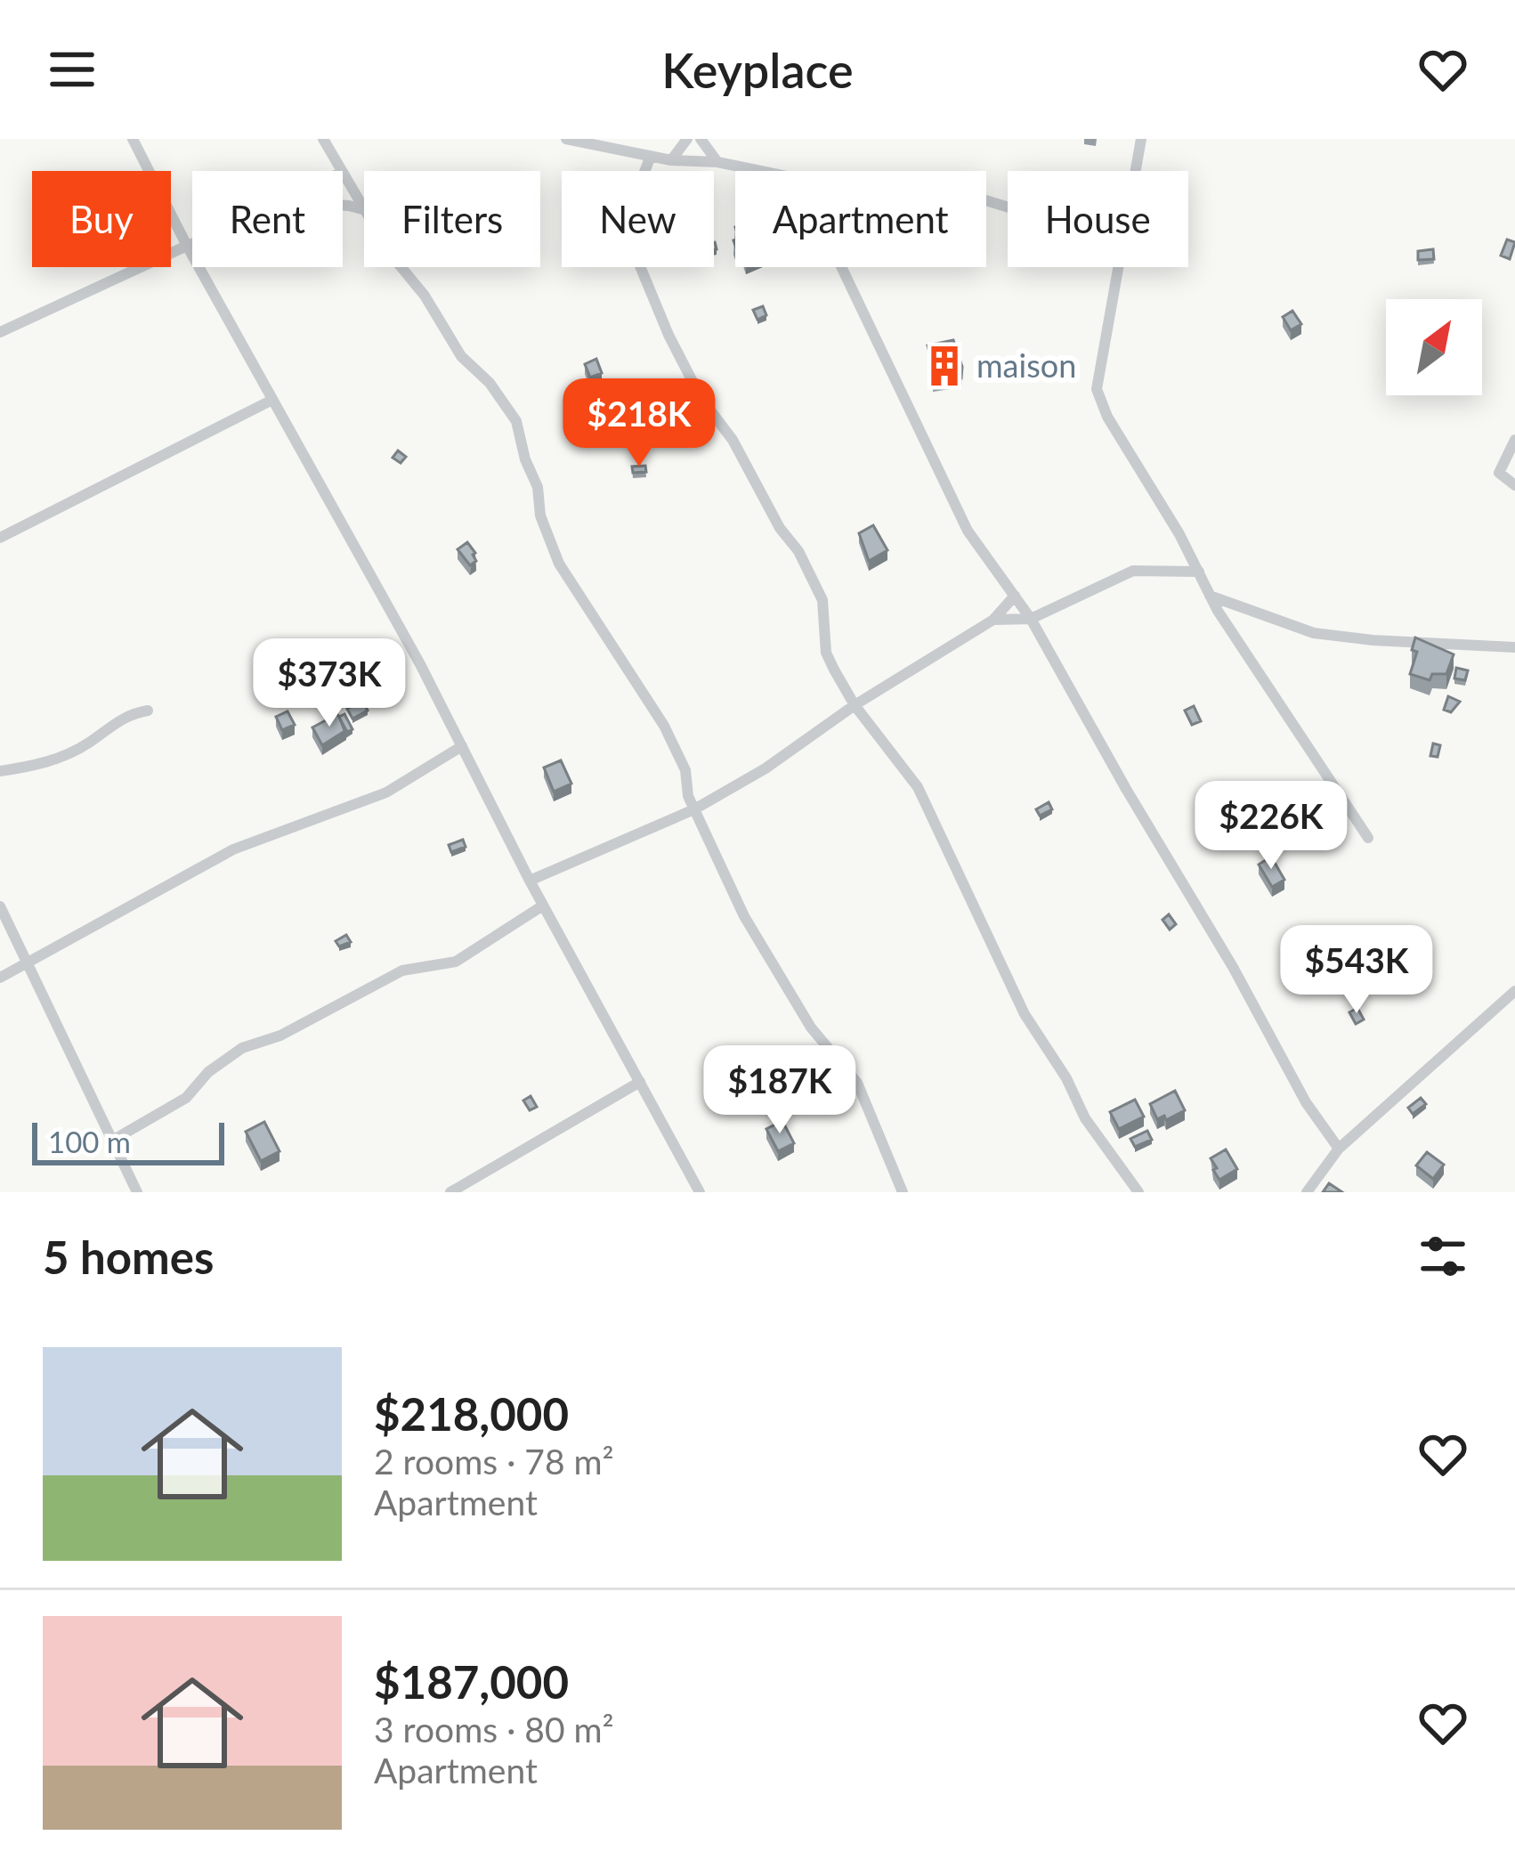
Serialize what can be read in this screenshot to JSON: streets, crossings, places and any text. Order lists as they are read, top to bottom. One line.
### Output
{"places":{"building":["maison"]},"scale_bar":"100 m","north":"top right","page":{"header":"Keyplace","chip":["Buy","Rent","Filters","New","Apartment","House"],"price":["$218K","$373K","$226K","$543K","$187K"],"scale":"100 m","heading":"5 homes","list":[{"name":"$218,000","note":"2 rooms · 78 m² · Apartment"},{"name":"$187,000","note":"3 rooms · 80 m² · Apartment"}]}}
